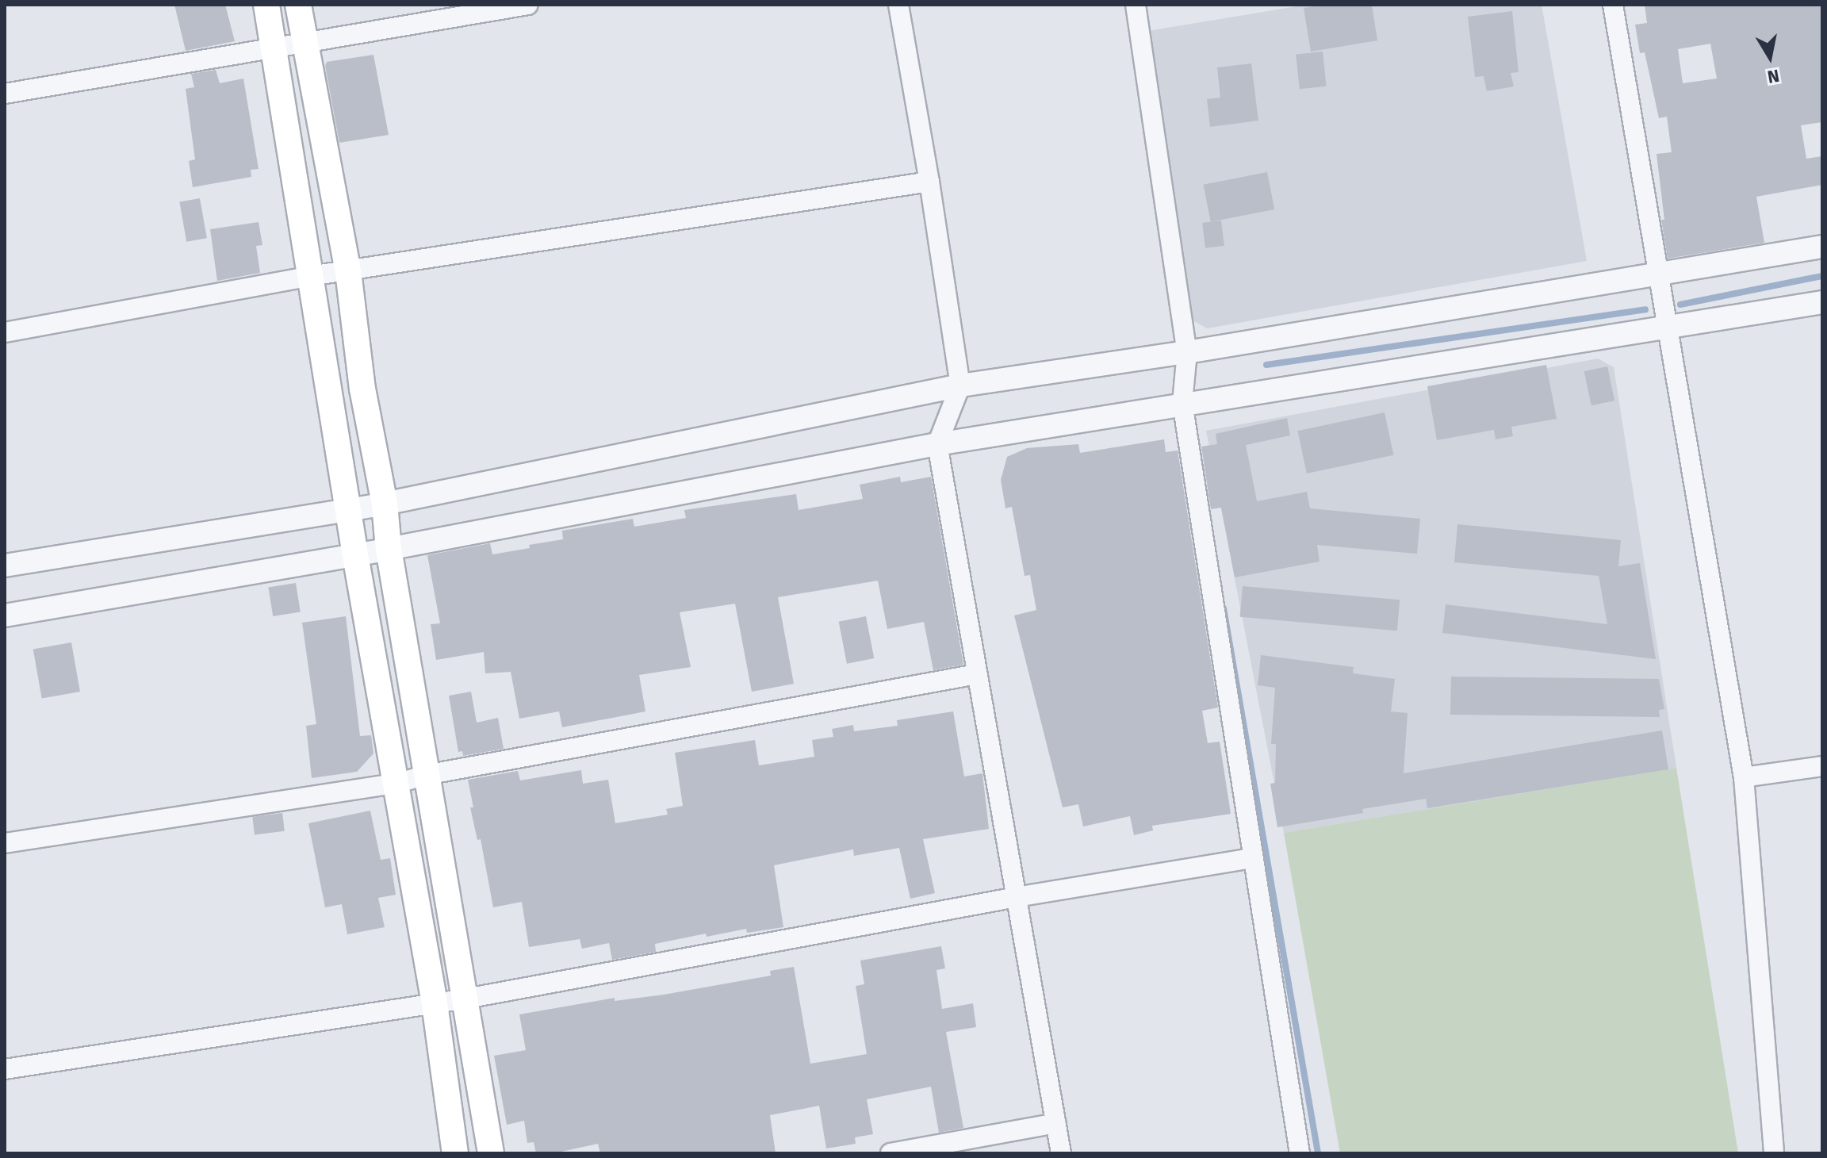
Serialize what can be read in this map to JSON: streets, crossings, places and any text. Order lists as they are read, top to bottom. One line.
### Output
{"north":"bottom"}
